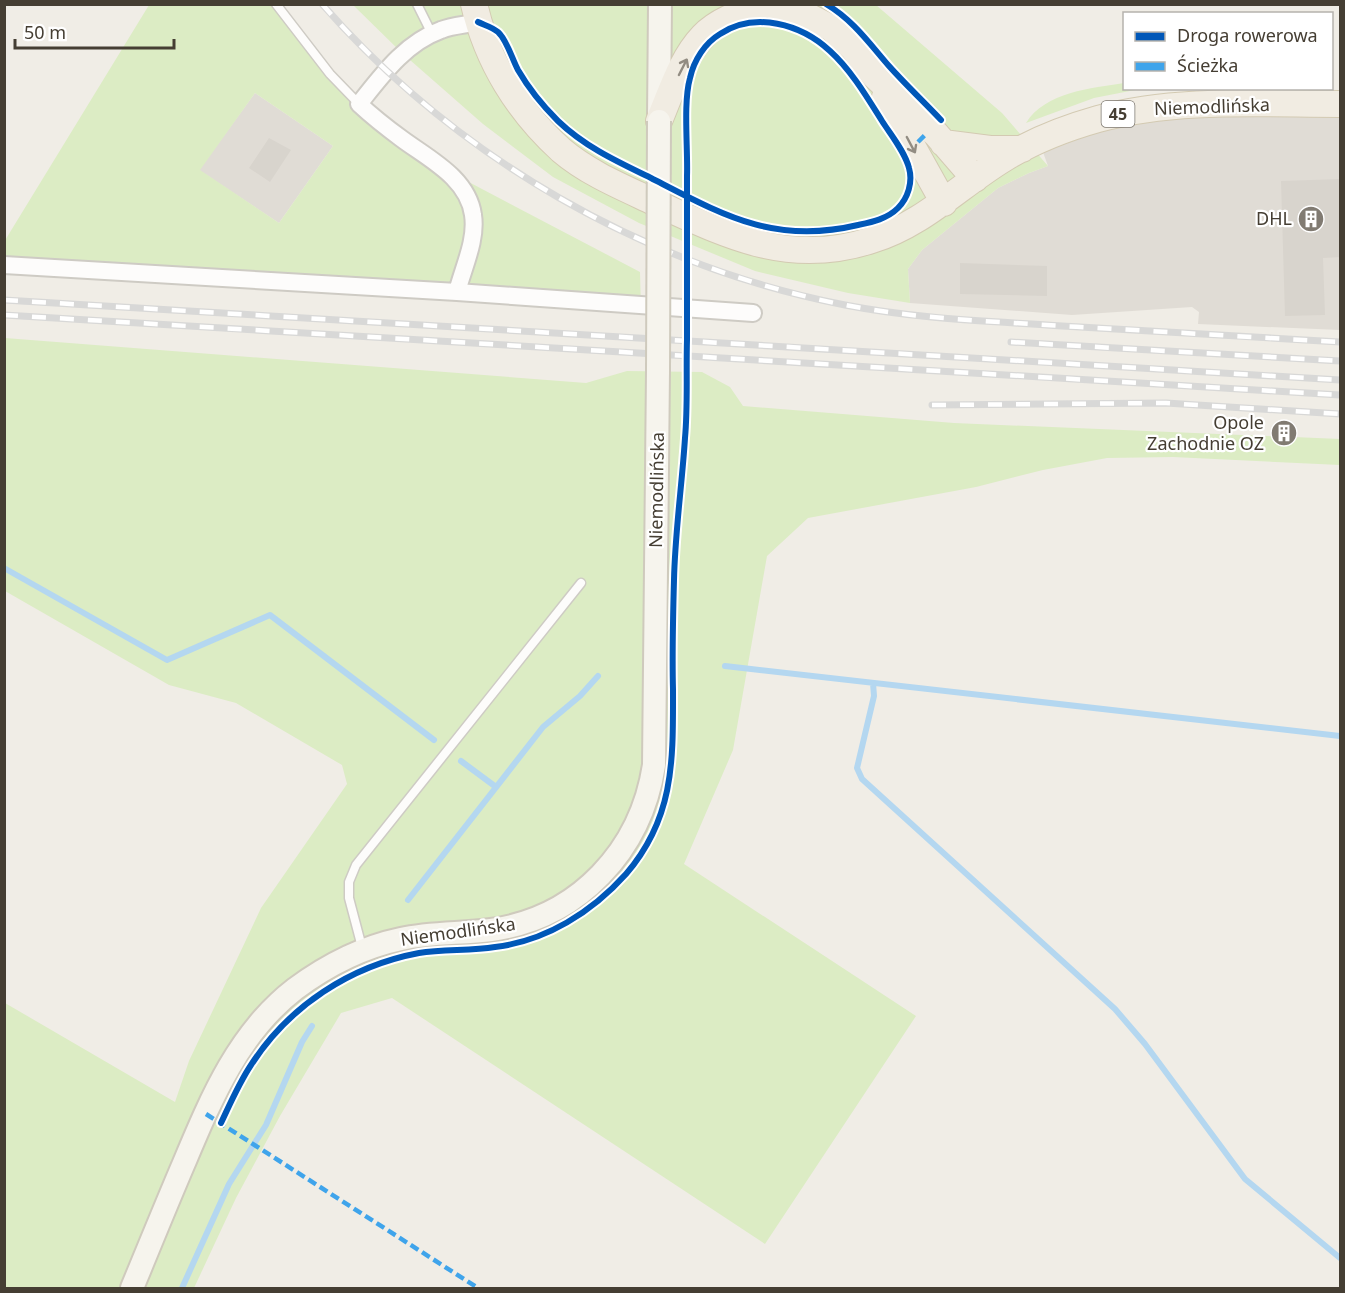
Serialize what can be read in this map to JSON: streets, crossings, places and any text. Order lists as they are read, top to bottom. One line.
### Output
{"streets":{"main road":["Niemodlińska","45"]},"places":{"building":["DHL","Opole Zachodnie OZ"]},"legend":["Droga rowerowa","Ścieżka"],"scale_bar":"50 m"}
